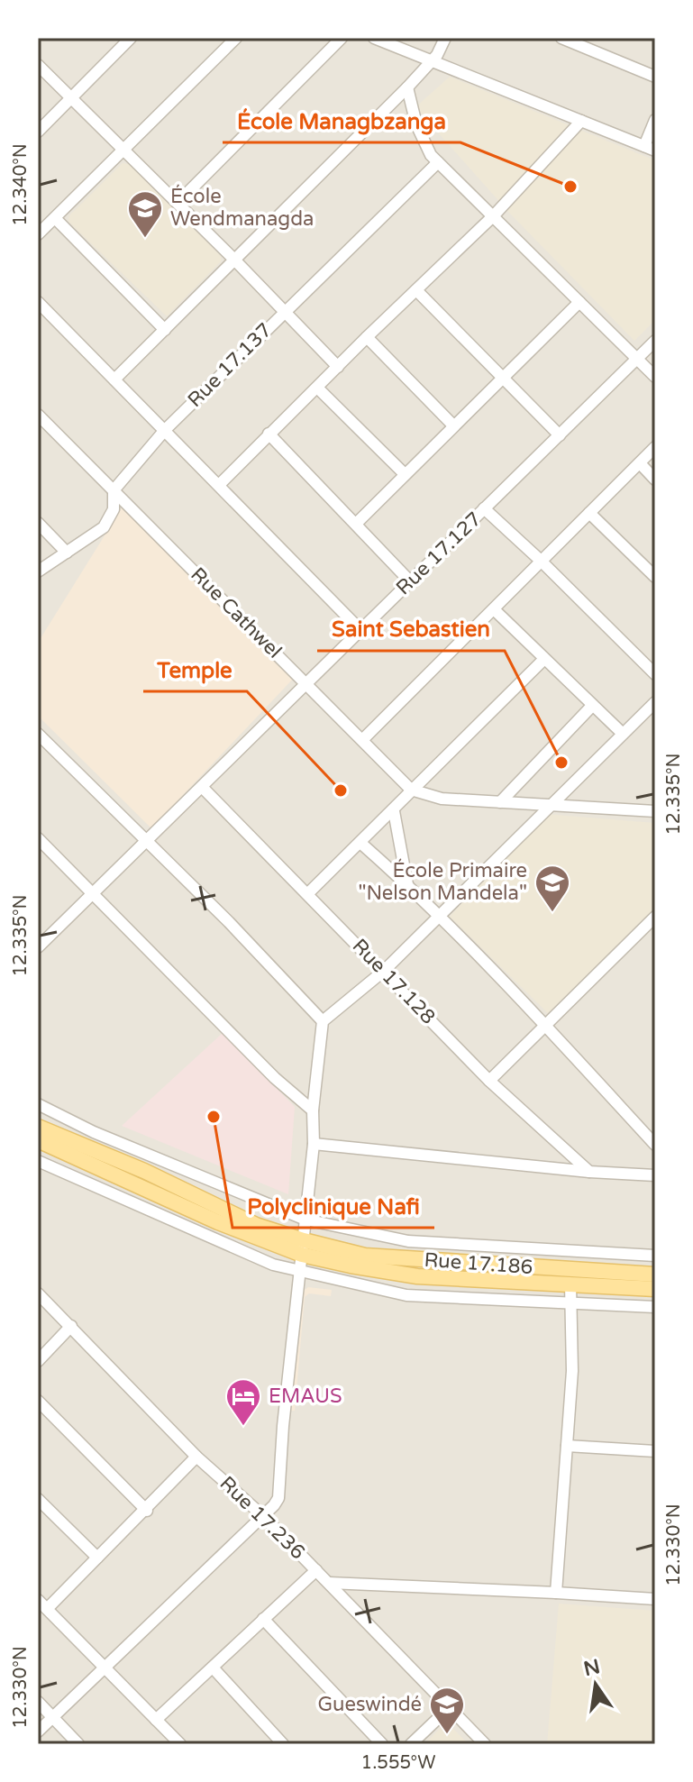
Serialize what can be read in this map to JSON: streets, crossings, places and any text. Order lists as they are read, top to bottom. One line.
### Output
{"streets":{"main road":["Rue 17.186"],"street":["Rue 17.137","Rue 17.127","Rue Cathwel","Rue 17.128","Rue 17.236"]},"crossings":[["Rue 17.137","Rue Cathwel"],["Rue 17.127","Rue Cathwel"],["Rue 17.127","Rue 17.128"]],"places":{"other":["École Managbzanga","Saint Sebastien","Temple","Polyclinique Nafi"],"school or university":["École Wendmanagda","École Primaire \"Nelson Mandela\"","Gueswindé"],"hotel":["EMAUS"]},"north":"top","coordinates":["12.340°N","12.335°N","12.330°N","1.555°W"]}
